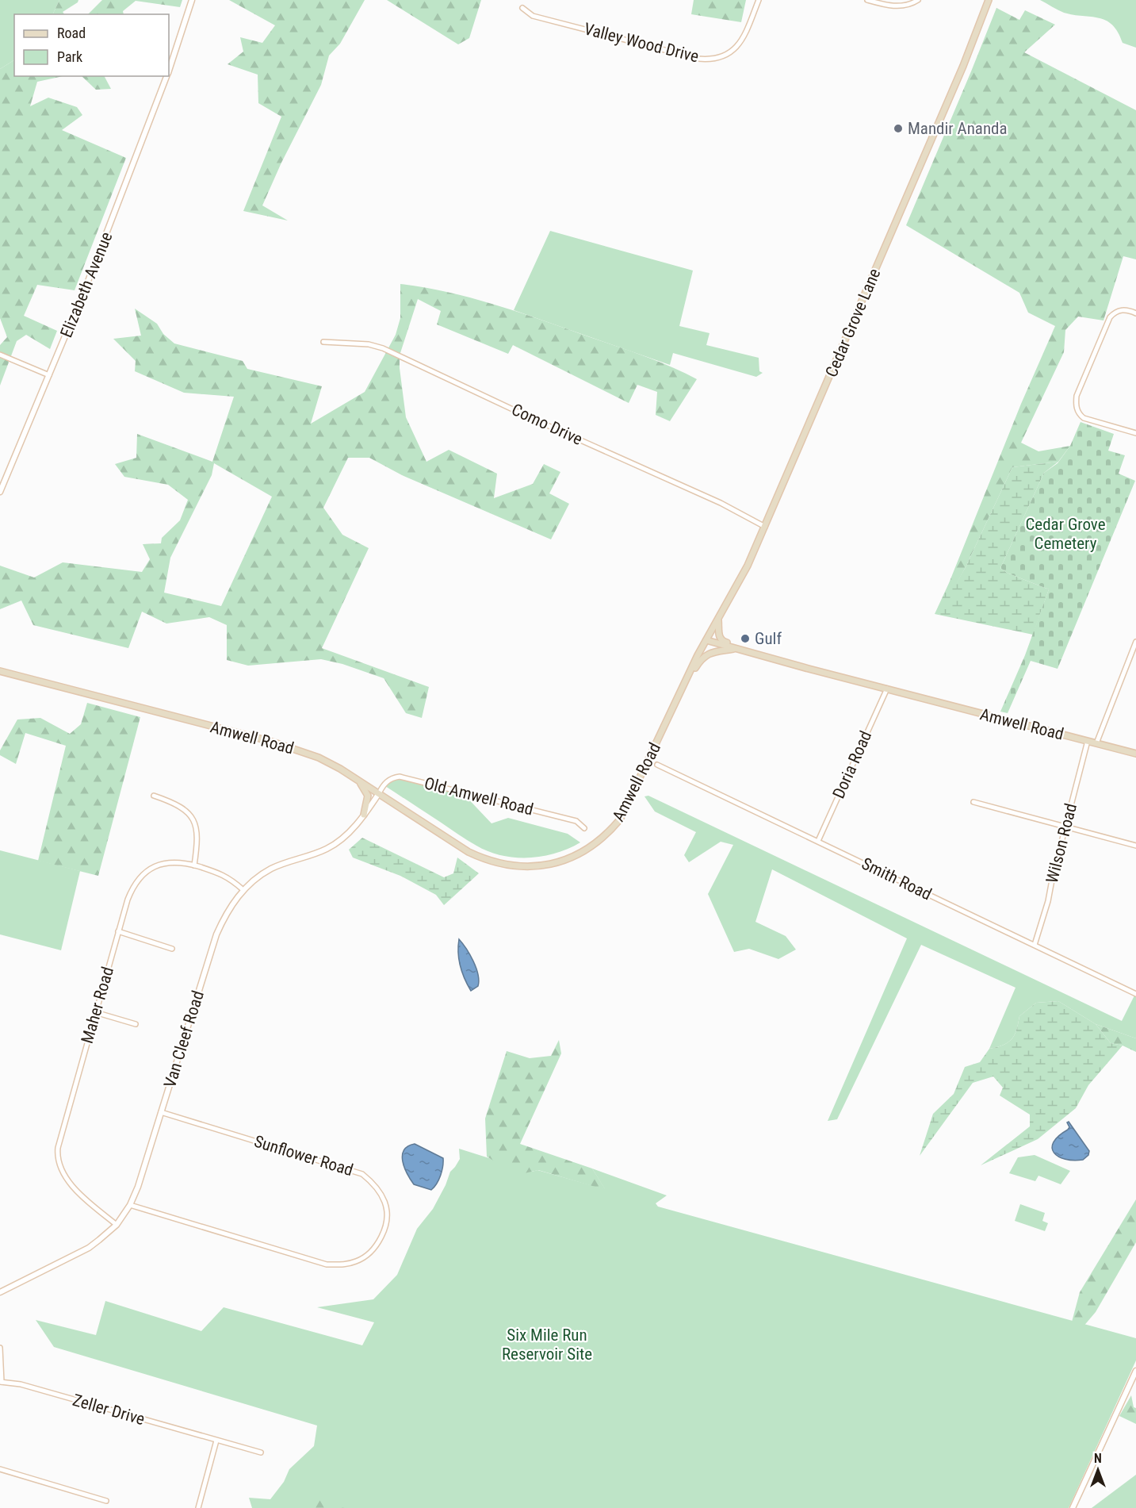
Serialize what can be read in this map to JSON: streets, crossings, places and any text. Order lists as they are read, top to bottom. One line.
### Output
{"streets":{"main road":["Cedar Grove Lane","Amwell Road"],"street":["Valley Wood Drive","Elizabeth Avenue","Como Drive","Doria Road","Old Amwell Road","Wilson Road","Smith Road","Maher Road","Van Cleef Road","Sunflower Road","Zeller Drive"]},"crossings":[["Cedar Grove Lane","Como Drive"],["Cedar Grove Lane","Amwell Road"],["Amwell Road","Doria Road"],["Amwell Road","Old Amwell Road"],["Amwell Road","Wilson Road"],["Amwell Road","Van Cleef Road"],["Doria Road","Smith Road"],["Old Amwell Road","Van Cleef Road"],["Wilson Road","Smith Road"],["Maher Road","Van Cleef Road"],["Van Cleef Road","Sunflower Road"]],"parks":["Cedar Grove Cemetery","Six Mile Run Reservoir Site"],"places":["Mandir Ananda","Gulf"],"legend":["Road","Park"],"north":"top"}
